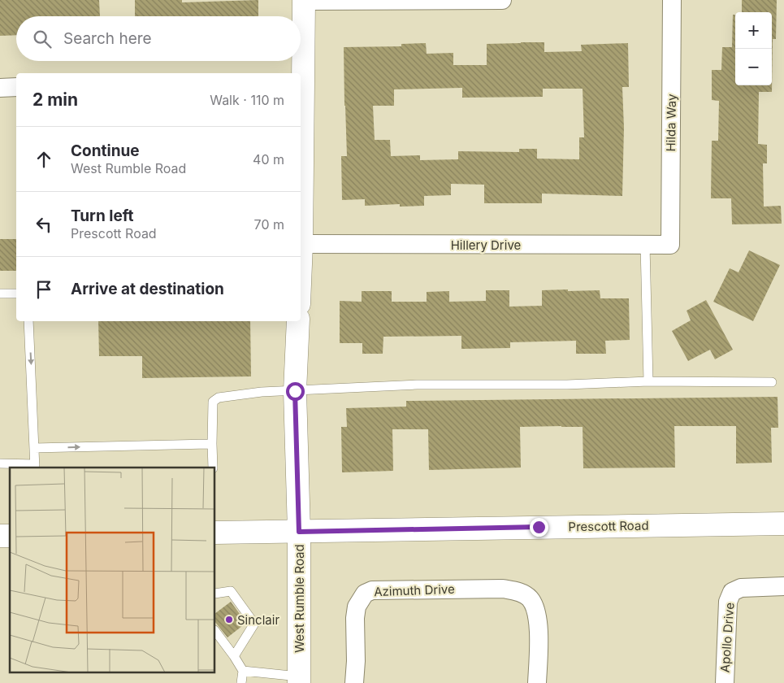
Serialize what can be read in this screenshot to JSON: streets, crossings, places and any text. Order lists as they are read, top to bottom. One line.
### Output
{"streets":{"street":["Hilda Way","Hillery Drive","Prescott Road","Azimuth Drive","West Rumble Road","Apollo Drive"]},"crossings":[["Hilda Way","Hillery Drive"],["Prescott Road","West Rumble Road"]],"places":["Sinclair"],"page":{"map_buttons":["+","−"],"search":"Search here","heading":["2 min","Walk · 110 m"],"list":[["Continue","West Rumble Road","40 m"],["Turn left","Prescott Road","70 m"],"Arrive at destination"]}}
